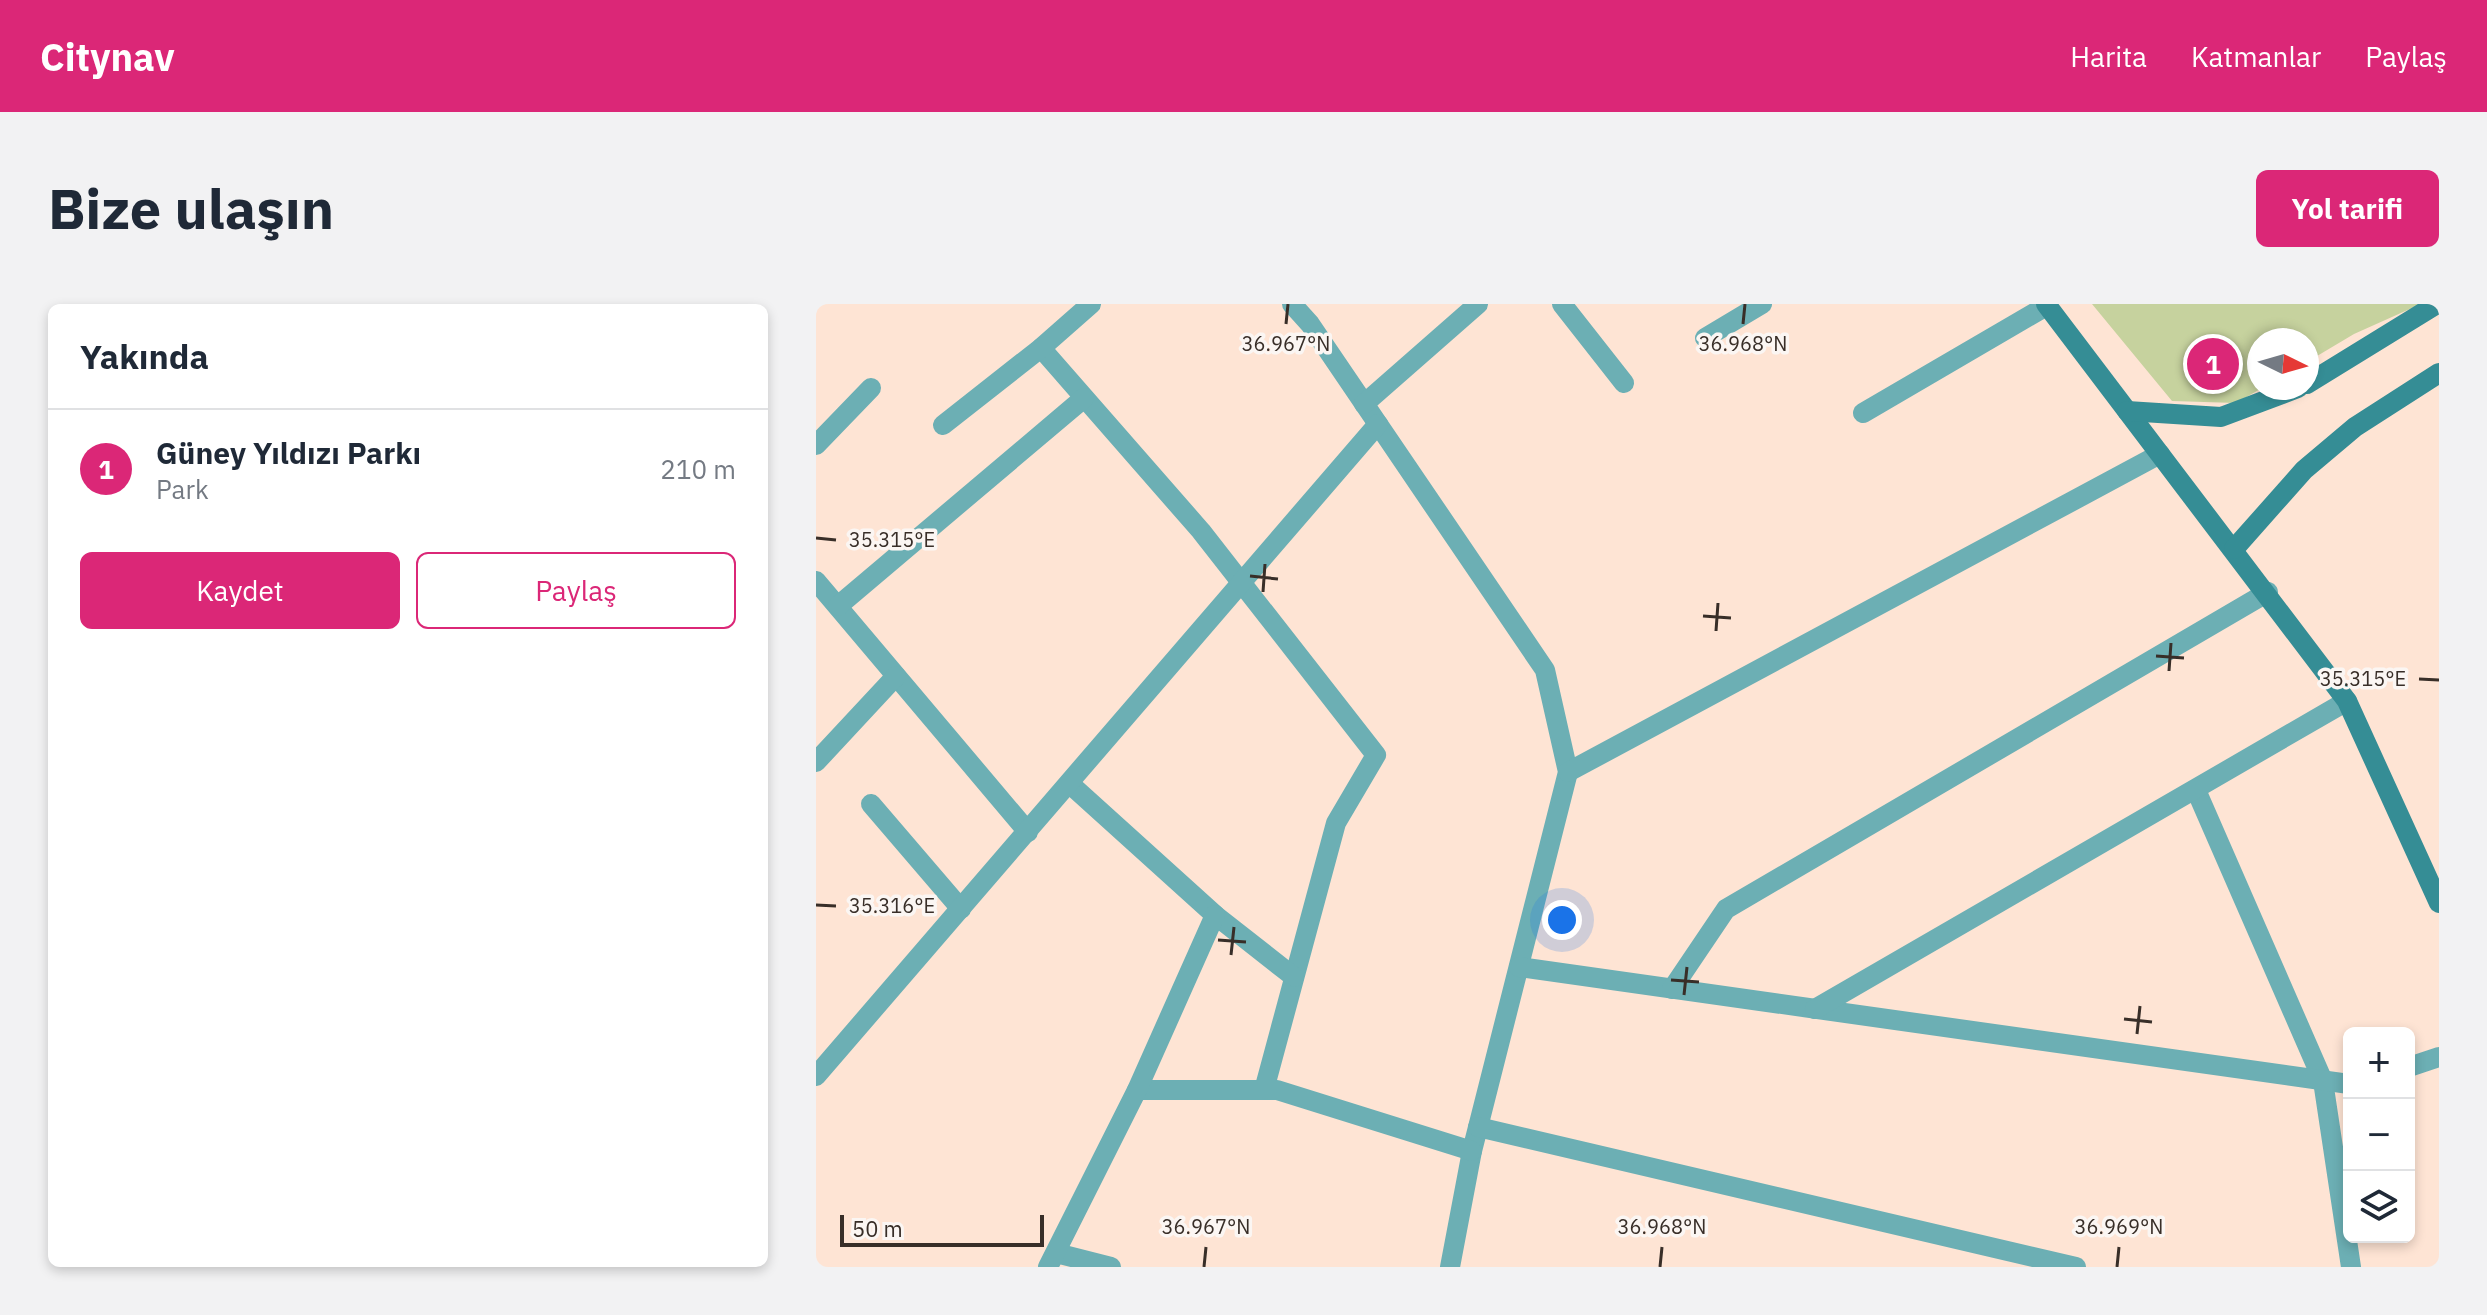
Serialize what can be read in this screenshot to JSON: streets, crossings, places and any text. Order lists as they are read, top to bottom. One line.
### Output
{"scale_bar":"50 m","north":"right","page":{"header":"Citynav","nav":["Harita","Katmanlar","Paylaş"],"buttons":["Yol tarifi",["Kaydet","Paylaş"]],"title":"Bize ulaşın","heading":"Yakında","pins":"1","list":[{"mark":"1","name":"Güney Yıldızı Parkı","note":"Park","value":"210 m"}],"map_buttons":["+","−"],"scale":"50 m"},"coordinates":["36.967°N","36.968°N","35.315°E","35.316°E","36.969°N"]}
